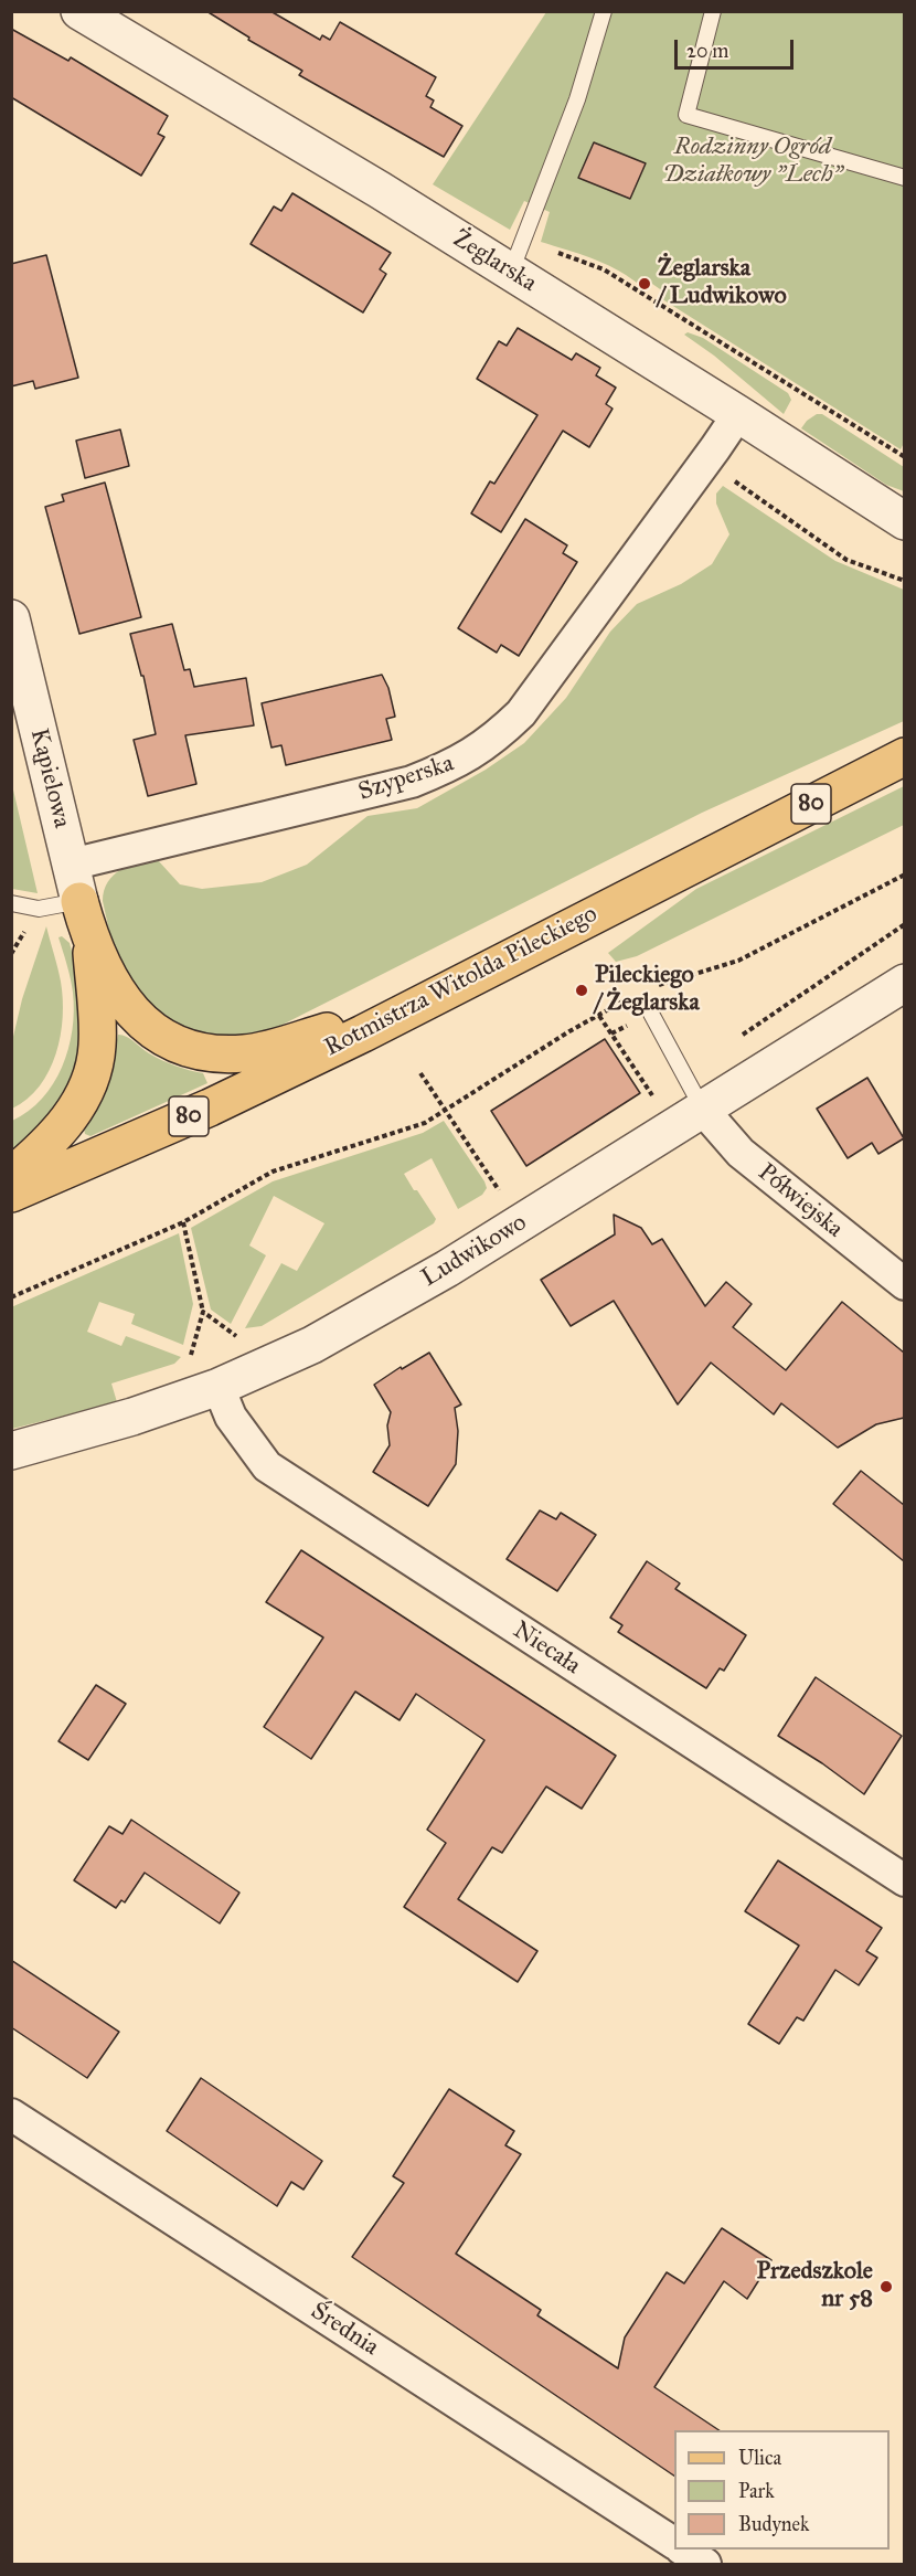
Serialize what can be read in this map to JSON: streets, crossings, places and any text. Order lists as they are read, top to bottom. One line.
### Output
{"streets":{"main road":["80","Rotmistrza Witolda Pileckiego"],"street":["Żeglarska","Kąpielowa","Szyperska","Półwiejska","Ludwikowo","Niecała","Średnia"]},"crossings":[["Żeglarska","Szyperska"],["Kąpielowa","Szyperska"],["Półwiejska","Ludwikowo"],["Ludwikowo","Niecała"]],"parks":["Rodzinny Ogród Działkowy \"Lech\""],"places":["Żeglarska / Ludwikowo","Pileckiego / Żeglarska","Przedszkole nr 58"],"legend":["Ulica","Park","Budynek"],"scale_bar":"20 m"}
